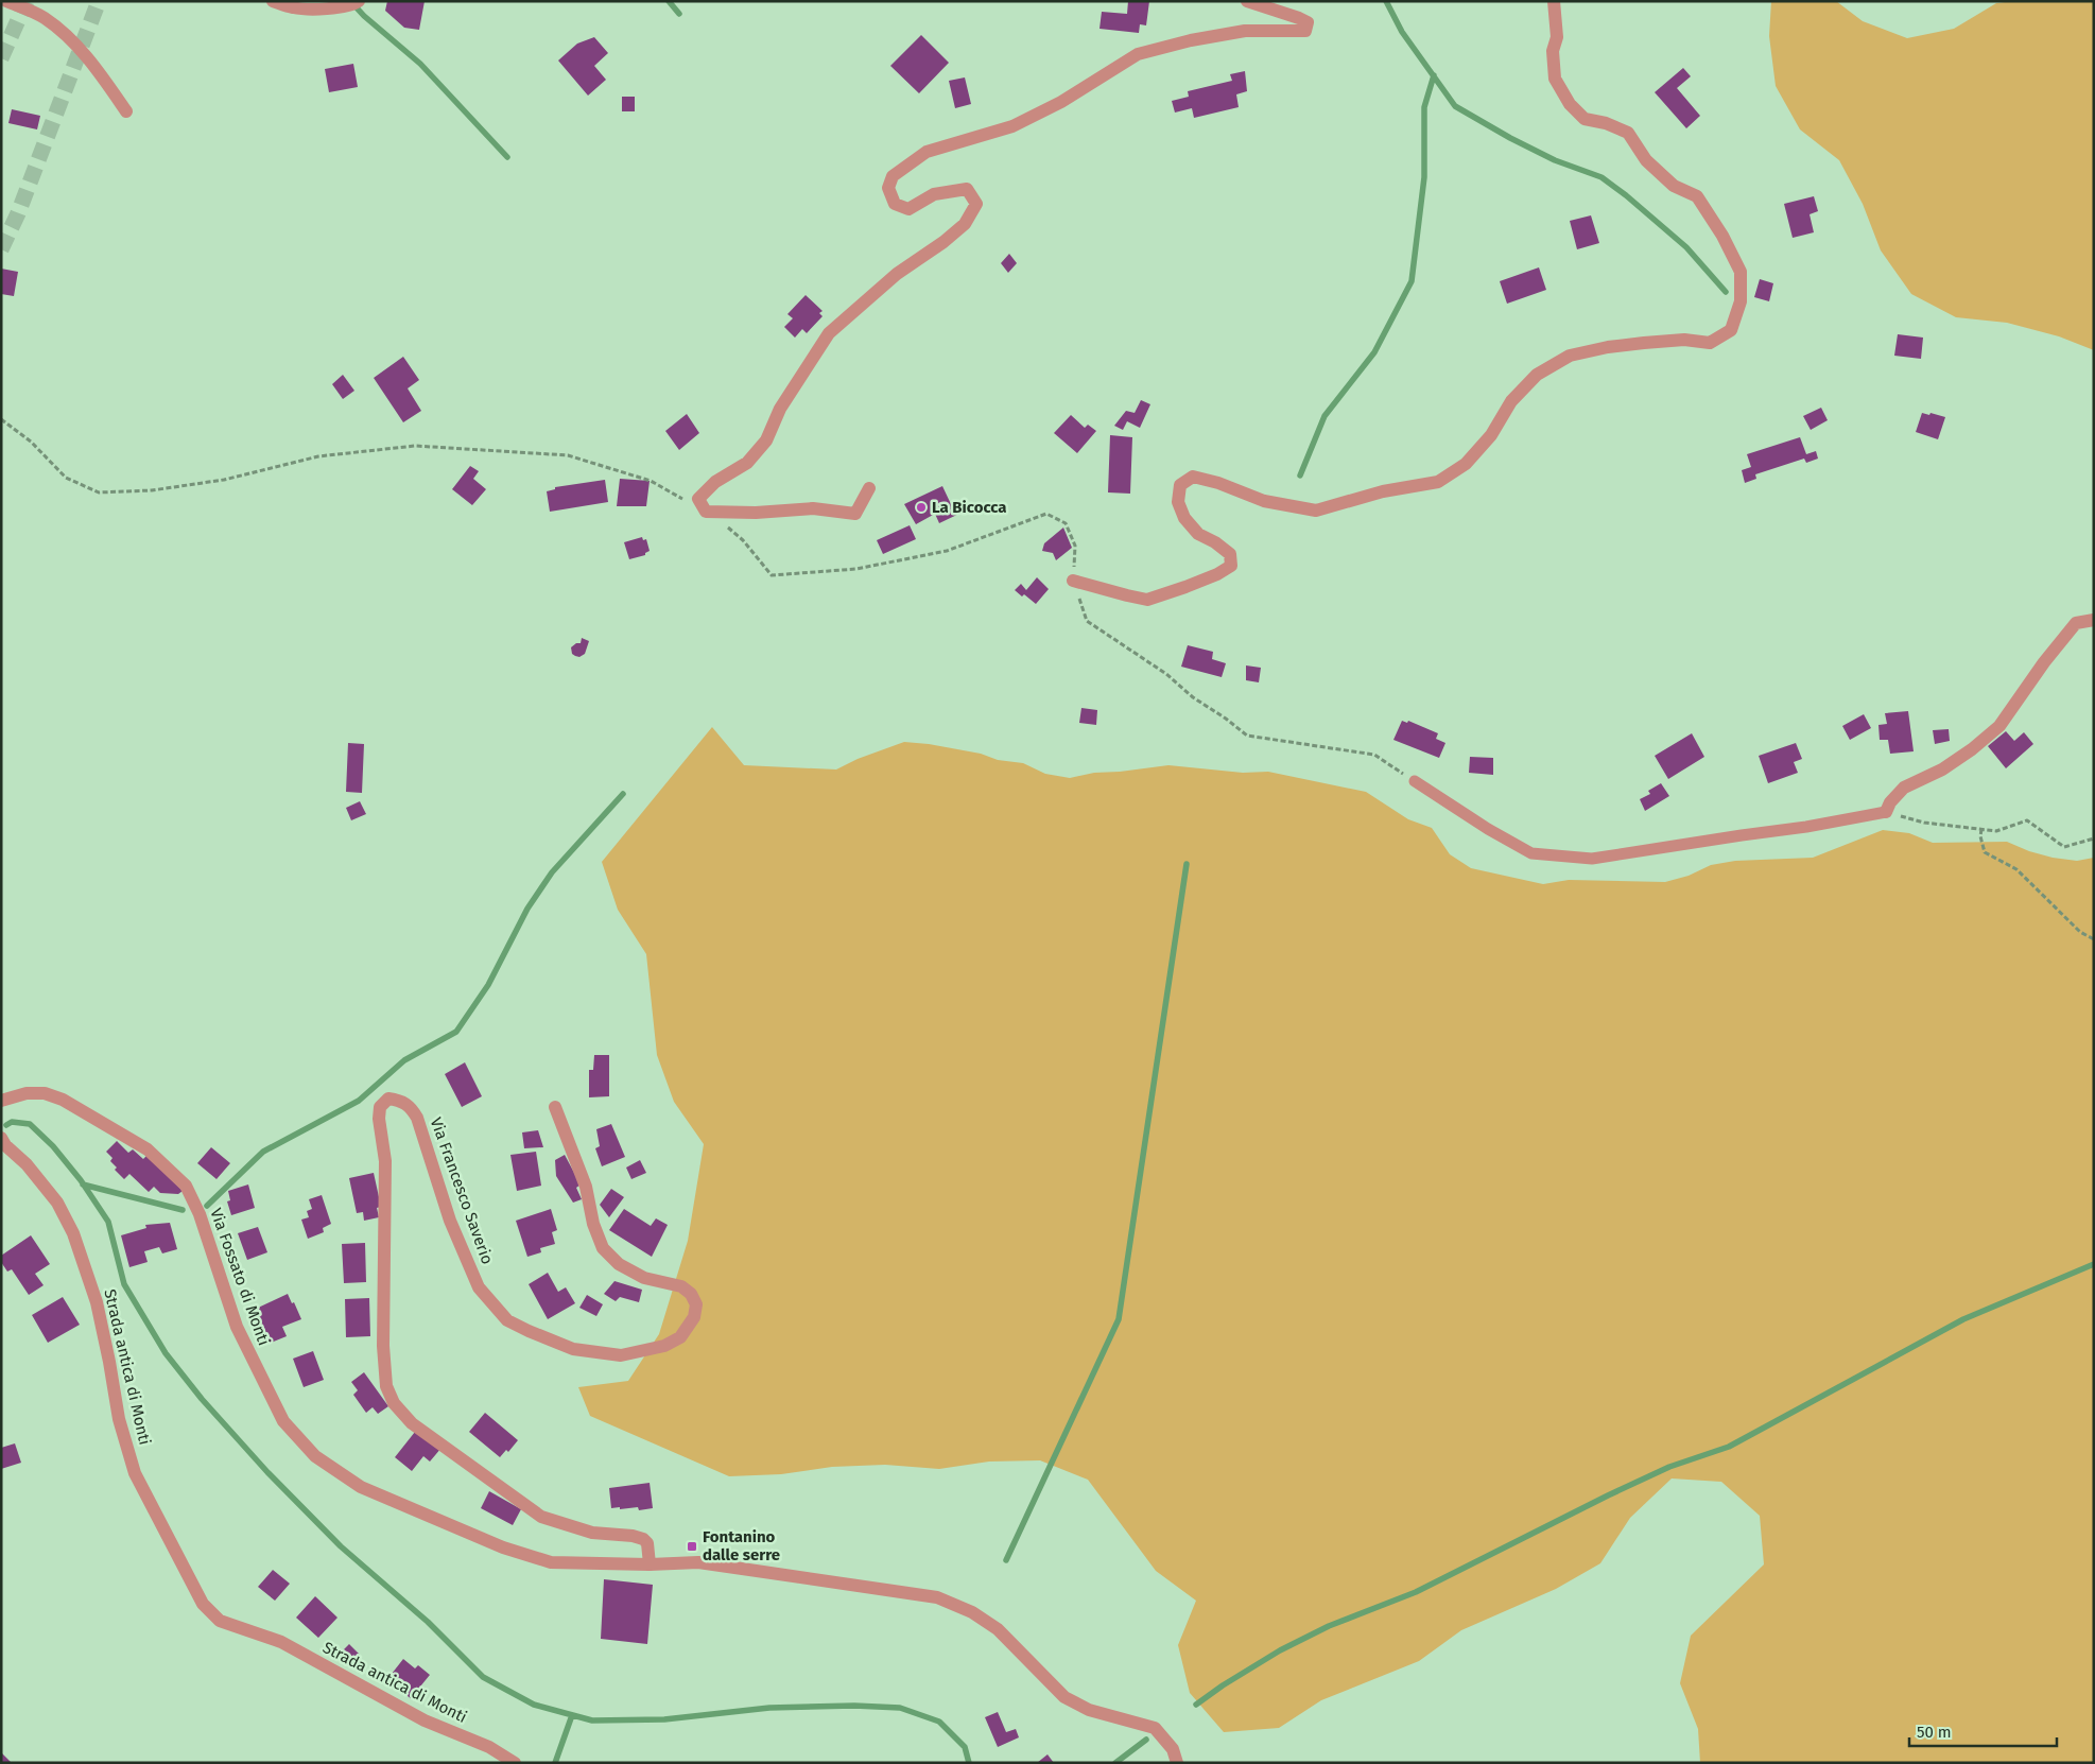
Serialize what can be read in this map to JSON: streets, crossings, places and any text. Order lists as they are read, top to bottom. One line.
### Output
{"streets":{"street":["Via Francesco Saverio","Via Fossato di Monti","Strada antica di Monti"]},"crossings":[["Via Francesco Saverio","Via Fossato di Monti"]],"places":{"other":["La Bicocca"],"transit":["Fontanino dalle serre"]},"scale_bar":"50 m"}
